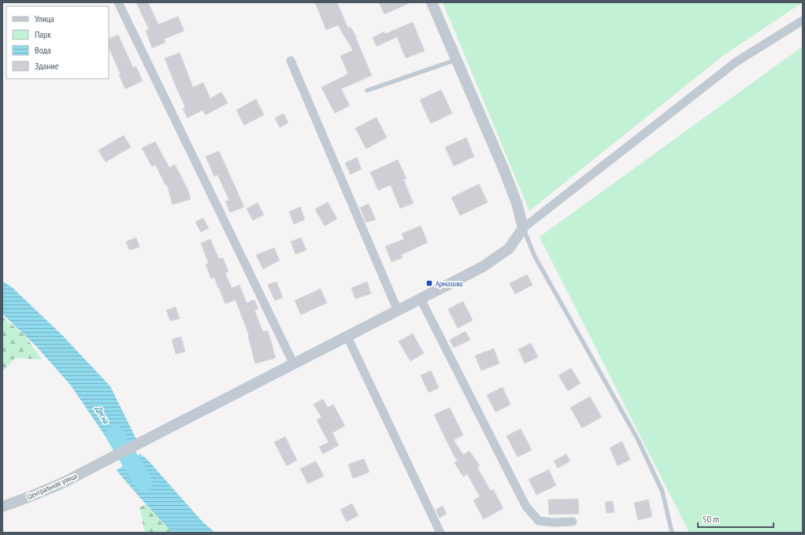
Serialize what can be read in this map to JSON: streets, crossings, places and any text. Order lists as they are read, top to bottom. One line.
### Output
{"streets":{"street":["Центральная улица"]},"water":["Десна"],"places":{"transit":["Армазово"]},"legend":["Улица","Парк","Вода","Здание"],"scale_bar":"50 m"}
